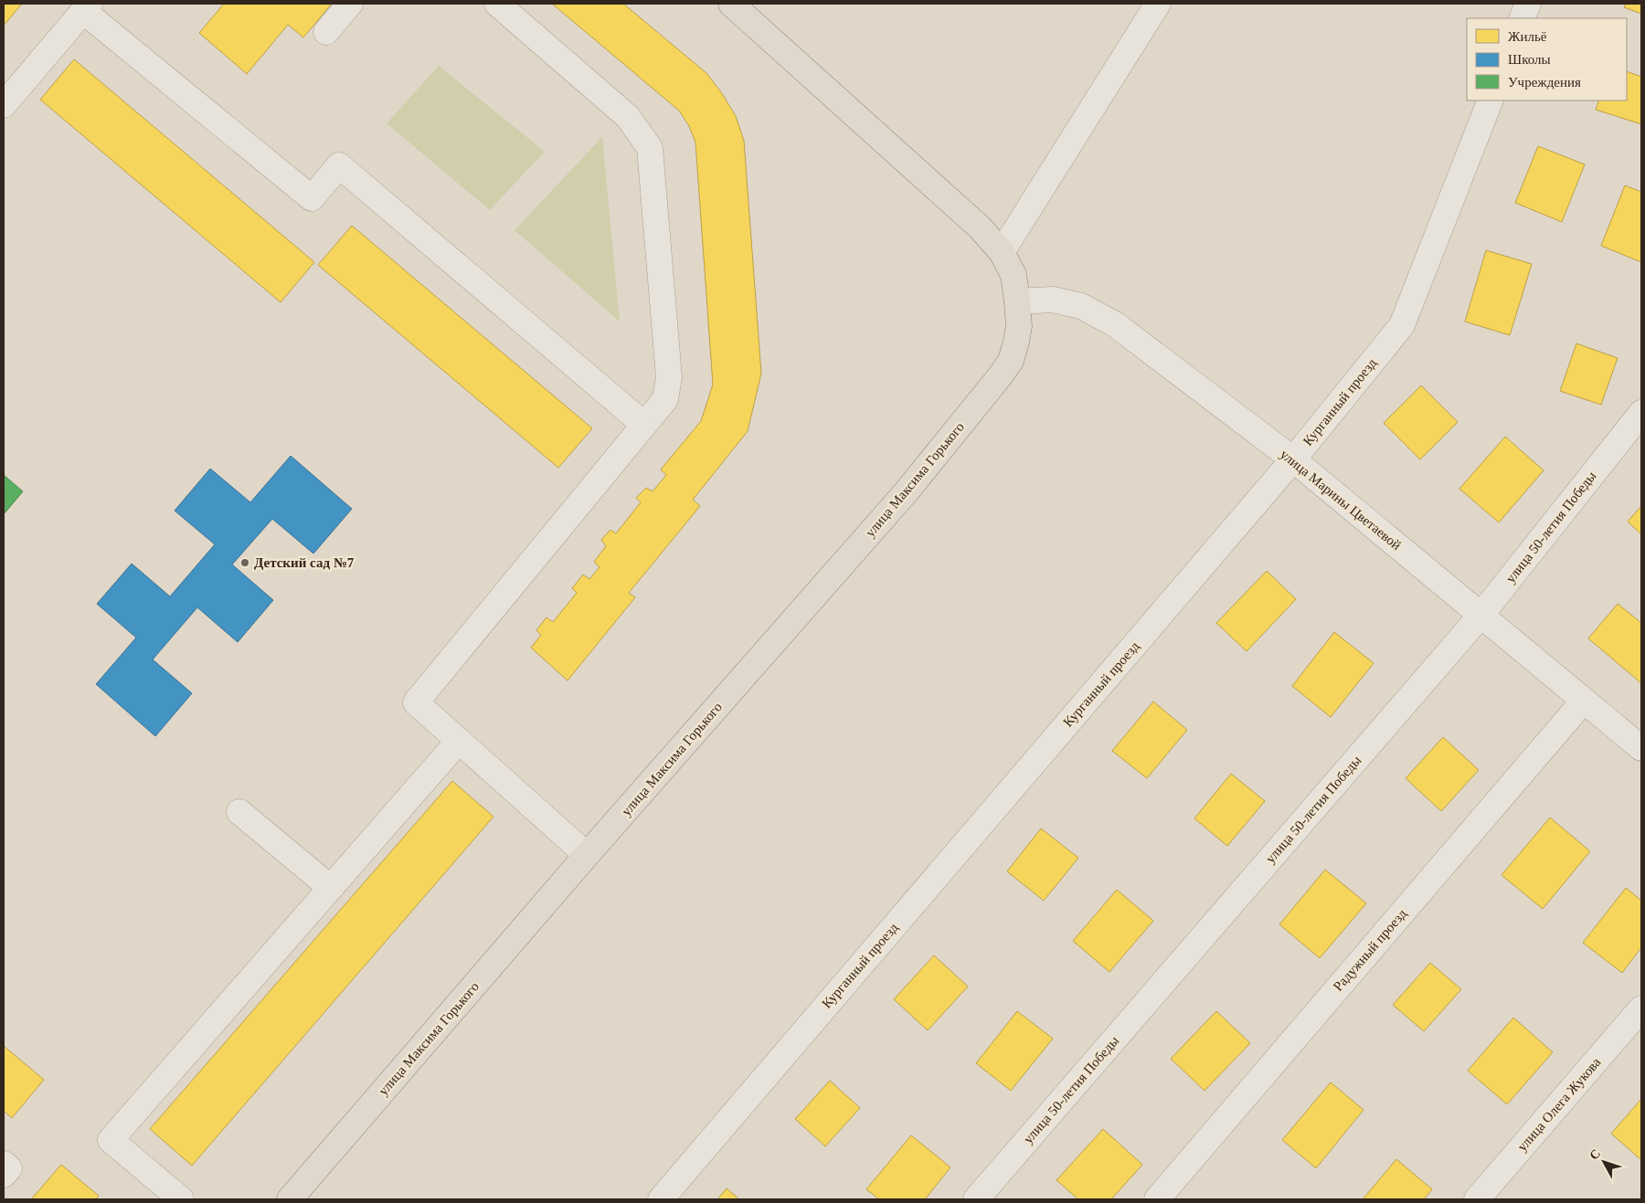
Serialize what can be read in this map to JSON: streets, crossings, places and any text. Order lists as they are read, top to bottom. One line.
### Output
{"streets":{"main road":["улица Максима Горького"],"street":["Курганный проезд","улица Марины Цветаевой","улица 50-летия Победы","Радужный проезд","улица Олега Жукова"]},"crossings":[["Курганный проезд","улица Марины Цветаевой"],["улица Максима Горького","улица Марины Цветаевой"],["улица Марины Цветаевой","улица 50-летия Победы"],["улица Марины Цветаевой","Радужный проезд"]],"places":["Детский сад №7"],"legend":["Жильё","Школы","Учреждения"],"north":"top left"}
